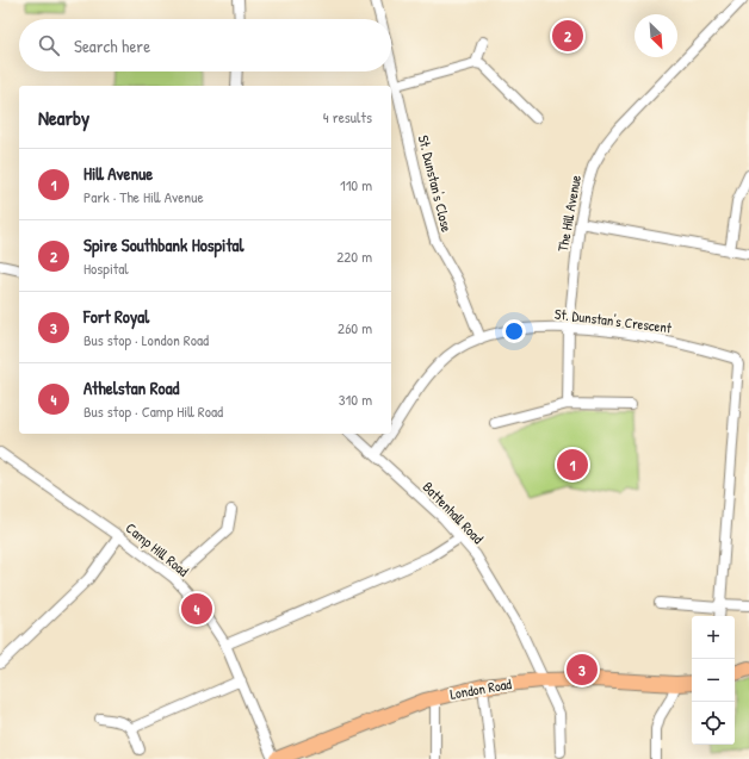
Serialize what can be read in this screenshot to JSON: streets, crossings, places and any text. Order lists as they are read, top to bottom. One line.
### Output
{"streets":{"main road":["London Road"],"street":["St. Dunstan's Close","The Hill Avenue","St. Dunstan's Crescent","Battenhall Road","Camp Hill Road"]},"crossings":[["St. Dunstan's Close","St. Dunstan's Crescent"],["The Hill Avenue","St. Dunstan's Crescent"],["St. Dunstan's Crescent","Battenhall Road"],["Battenhall Road","London Road"],["Camp Hill Road","London Road"]],"north":"bottom right","page":{"pins":["2","1","4","3"],"search":"Search here","heading":["Nearby","4 results"],"list":[{"mark":"1","name":"Hill Avenue","note":"Park · The Hill Avenue","value":"110 m"},{"mark":"2","name":"Spire Southbank Hospital","note":"Hospital","value":"220 m"},{"mark":"3","name":"Fort Royal","note":"Bus stop · London Road","value":"260 m"},{"mark":"4","name":"Athelstan Road","note":"Bus stop · Camp Hill Road","value":"310 m"}],"map_buttons":["+","−"]}}
